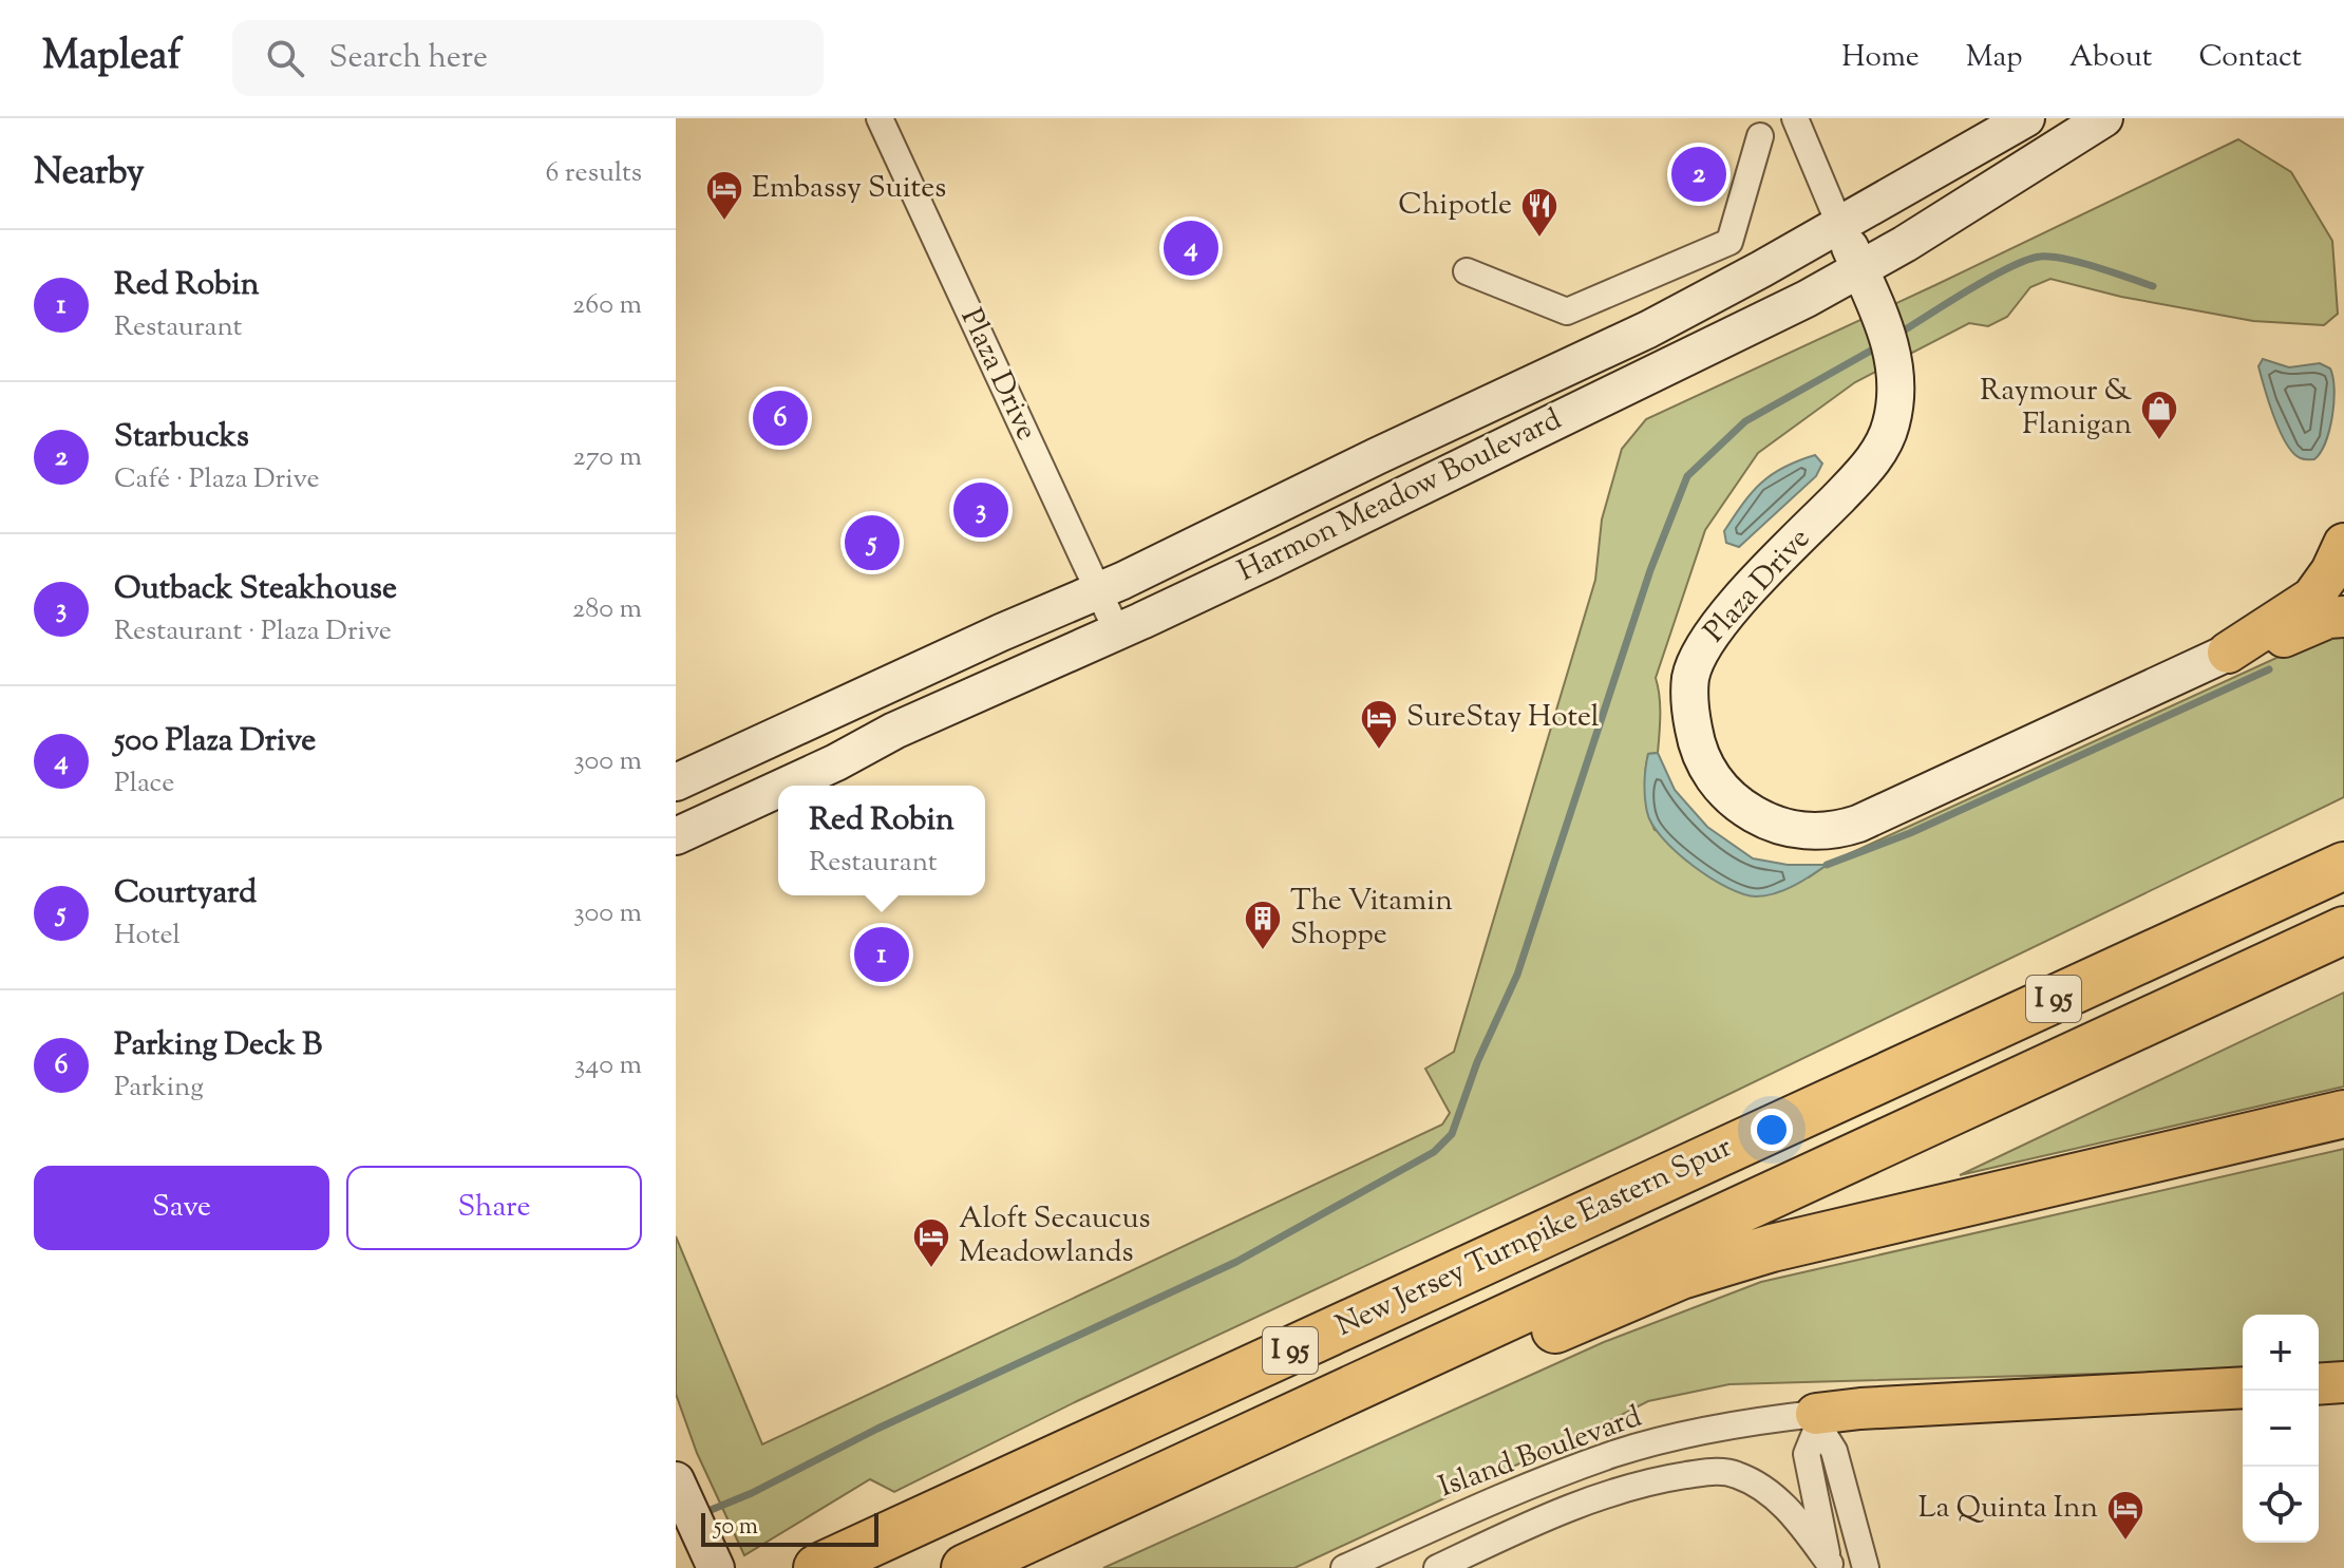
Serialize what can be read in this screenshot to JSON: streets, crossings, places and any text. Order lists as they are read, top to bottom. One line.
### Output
{"streets":{"highway":["I 95","New Jersey Turnpike Eastern Spur"],"street":["Plaza Drive","Harmon Meadow Boulevard","Island Boulevard"]},"crossings":[["Plaza Drive","Harmon Meadow Boulevard"]],"places":{"hotel":["Embassy Suites","SureStay Hotel","Aloft Secaucus Meadowlands","La Quinta Inn"],"restaurant":["Chipotle"],"shop":["Raymour & Flanigan"],"building":["The Vitamin Shoppe"]},"scale_bar":"50 m","page":{"header":"Mapleaf","search":"Search here","nav":["Home","Map","About","Contact"],"heading":["Nearby","6 results"],"pins":["2","4","6","3","5","1"],"list":[{"mark":"1","name":"Red Robin","note":"Restaurant","value":"260 m"},{"mark":"2","name":"Starbucks","note":"Café · Plaza Drive","value":"270 m"},{"mark":"3","name":"Outback Steakhouse","note":"Restaurant · Plaza Drive","value":"280 m"},{"mark":"4","name":"500 Plaza Drive","note":"Place","value":"300 m"},{"mark":"5","name":"Courtyard","note":"Hotel","value":"300 m"},{"mark":"6","name":"Parking Deck B","note":"Parking","value":"340 m"}],"popup":["Red Robin","Restaurant"],"buttons":["Save","Share"],"map_buttons":["+","−"],"scale":"50 m"}}
